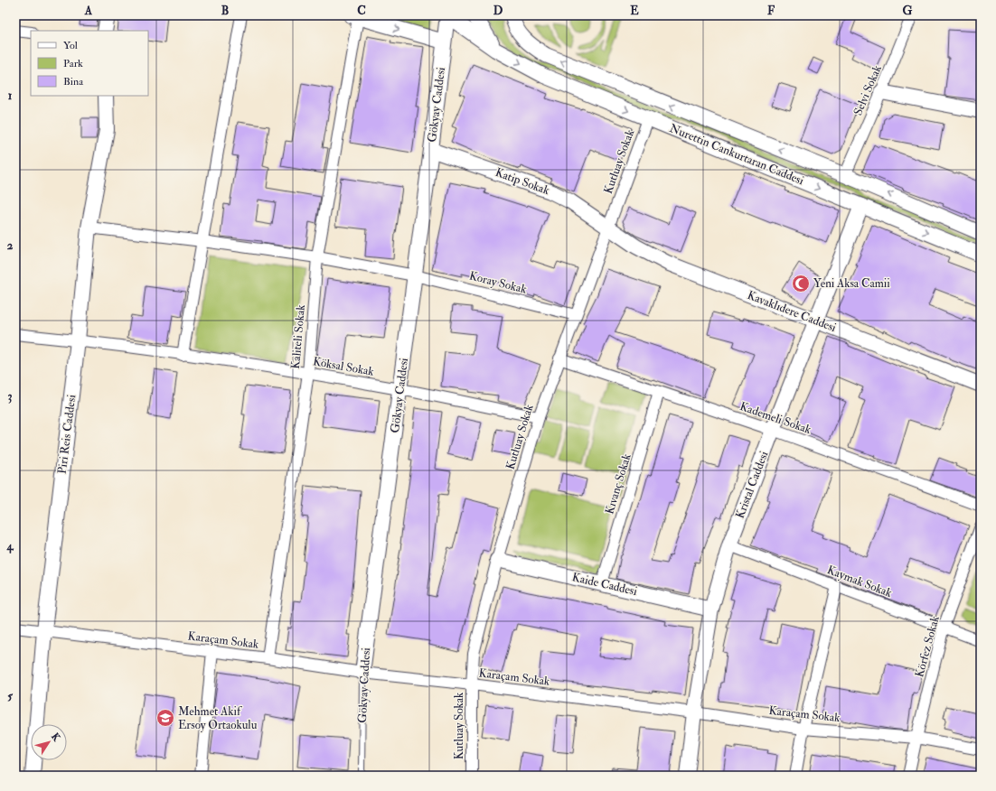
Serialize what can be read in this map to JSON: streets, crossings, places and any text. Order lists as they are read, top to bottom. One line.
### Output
{"streets":{"street":["Selvi Sokak","Gökyay Caddesi","Nurettin Cankurtaran Caddesi","Kutluay Sokak","Katip Sokak","Koray Sokak","Kavaklıdere Caddesi","Kaliteli Sokak","Köksal Sokak","Kademeli Sokak","Piri Reis Caddesi","Kıvanç Sokak","Kristal Caddesi","Kaymak Sokak","Kaide Caddesi","Karaçam Sokak","Körfez Sokak"]},"crossings":[["Selvi Sokak","Nurettin Cankurtaran Caddesi"],["Gökyay Caddesi","Nurettin Cankurtaran Caddesi"],["Gökyay Caddesi","Katip Sokak"],["Gökyay Caddesi","Koray Sokak"],["Gökyay Caddesi","Köksal Sokak"],["Gökyay Caddesi","Karaçam Sokak"],["Nurettin Cankurtaran Caddesi","Kutluay Sokak"],["Nurettin Cankurtaran Caddesi","Kristal Caddesi"],["Kutluay Sokak","Katip Sokak"],["Kutluay Sokak","Koray Sokak"],["Kutluay Sokak","Kavaklıdere Caddesi"],["Kutluay Sokak","Köksal Sokak"],["Kutluay Sokak","Kademeli Sokak"],["Kutluay Sokak","Kaide Caddesi"],["Kutluay Sokak","Karaçam Sokak"],["Katip Sokak","Kavaklıdere Caddesi"],["Koray Sokak","Kaliteli Sokak"],["Koray Sokak","Piri Reis Caddesi"],["Kavaklıdere Caddesi","Kristal Caddesi"],["Kaliteli Sokak","Köksal Sokak"],["Kaliteli Sokak","Karaçam Sokak"],["Köksal Sokak","Piri Reis Caddesi"],["Kademeli Sokak","Kıvanç Sokak"],["Kademeli Sokak","Kristal Caddesi"],["Piri Reis Caddesi","Karaçam Sokak"],["Kıvanç Sokak","Kaide Caddesi"],["Kristal Caddesi","Kaymak Sokak"],["Kristal Caddesi","Kaide Caddesi"],["Kristal Caddesi","Karaçam Sokak"],["Kaymak Sokak","Körfez Sokak"],["Karaçam Sokak","Körfez Sokak"]],"places":{"mosque":["Yeni Aksa Camii"],"school or university":["Mehmet Akif Ersoy Ortaokulu"]},"legend":["Yol","Park","Bina"],"north":"top right","grid":{"columns":["A","B","C","D","E","F","G"],"rows":["1","2","3","4","5"]}}
